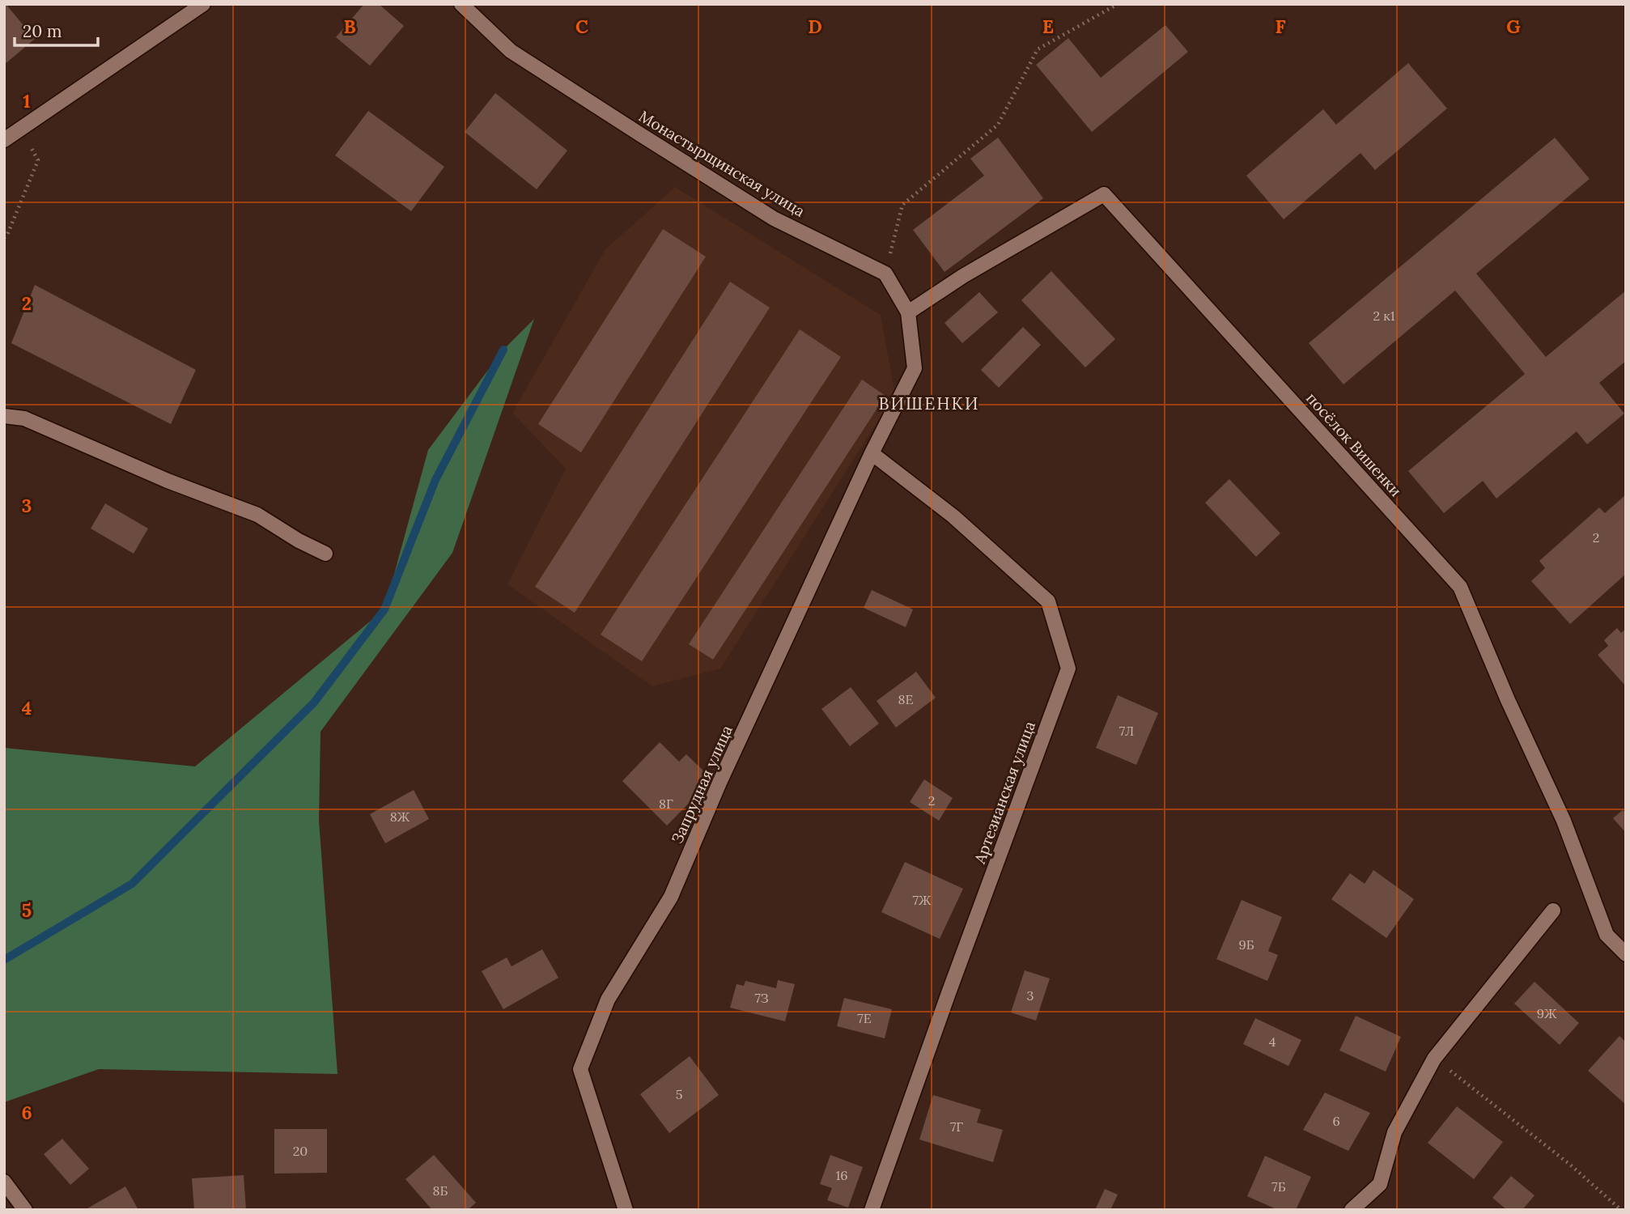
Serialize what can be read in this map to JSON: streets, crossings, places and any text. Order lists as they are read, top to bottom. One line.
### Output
{"streets":{"street":["Монастырщинская улица","посёлок Вишенки","Запрудная улица","Артезианская улица"]},"crossings":[["посёлок Вишенки","Запрудная улица"],["Запрудная улица","Артезианская улица"]],"districts":["ВИШЕНКИ"],"house_numbers":["2 к1","2","8Е","7Л","2","8Г","8Ж","7Ж","9Б","3","7З","9Ж","7Е","4","5","6","7Г","20","16","7Б","8Б"],"scale_bar":"20 m","grid":{"columns":["B","C","D","E","F","G"],"rows":["1","2","3","4","5","6"]}}
